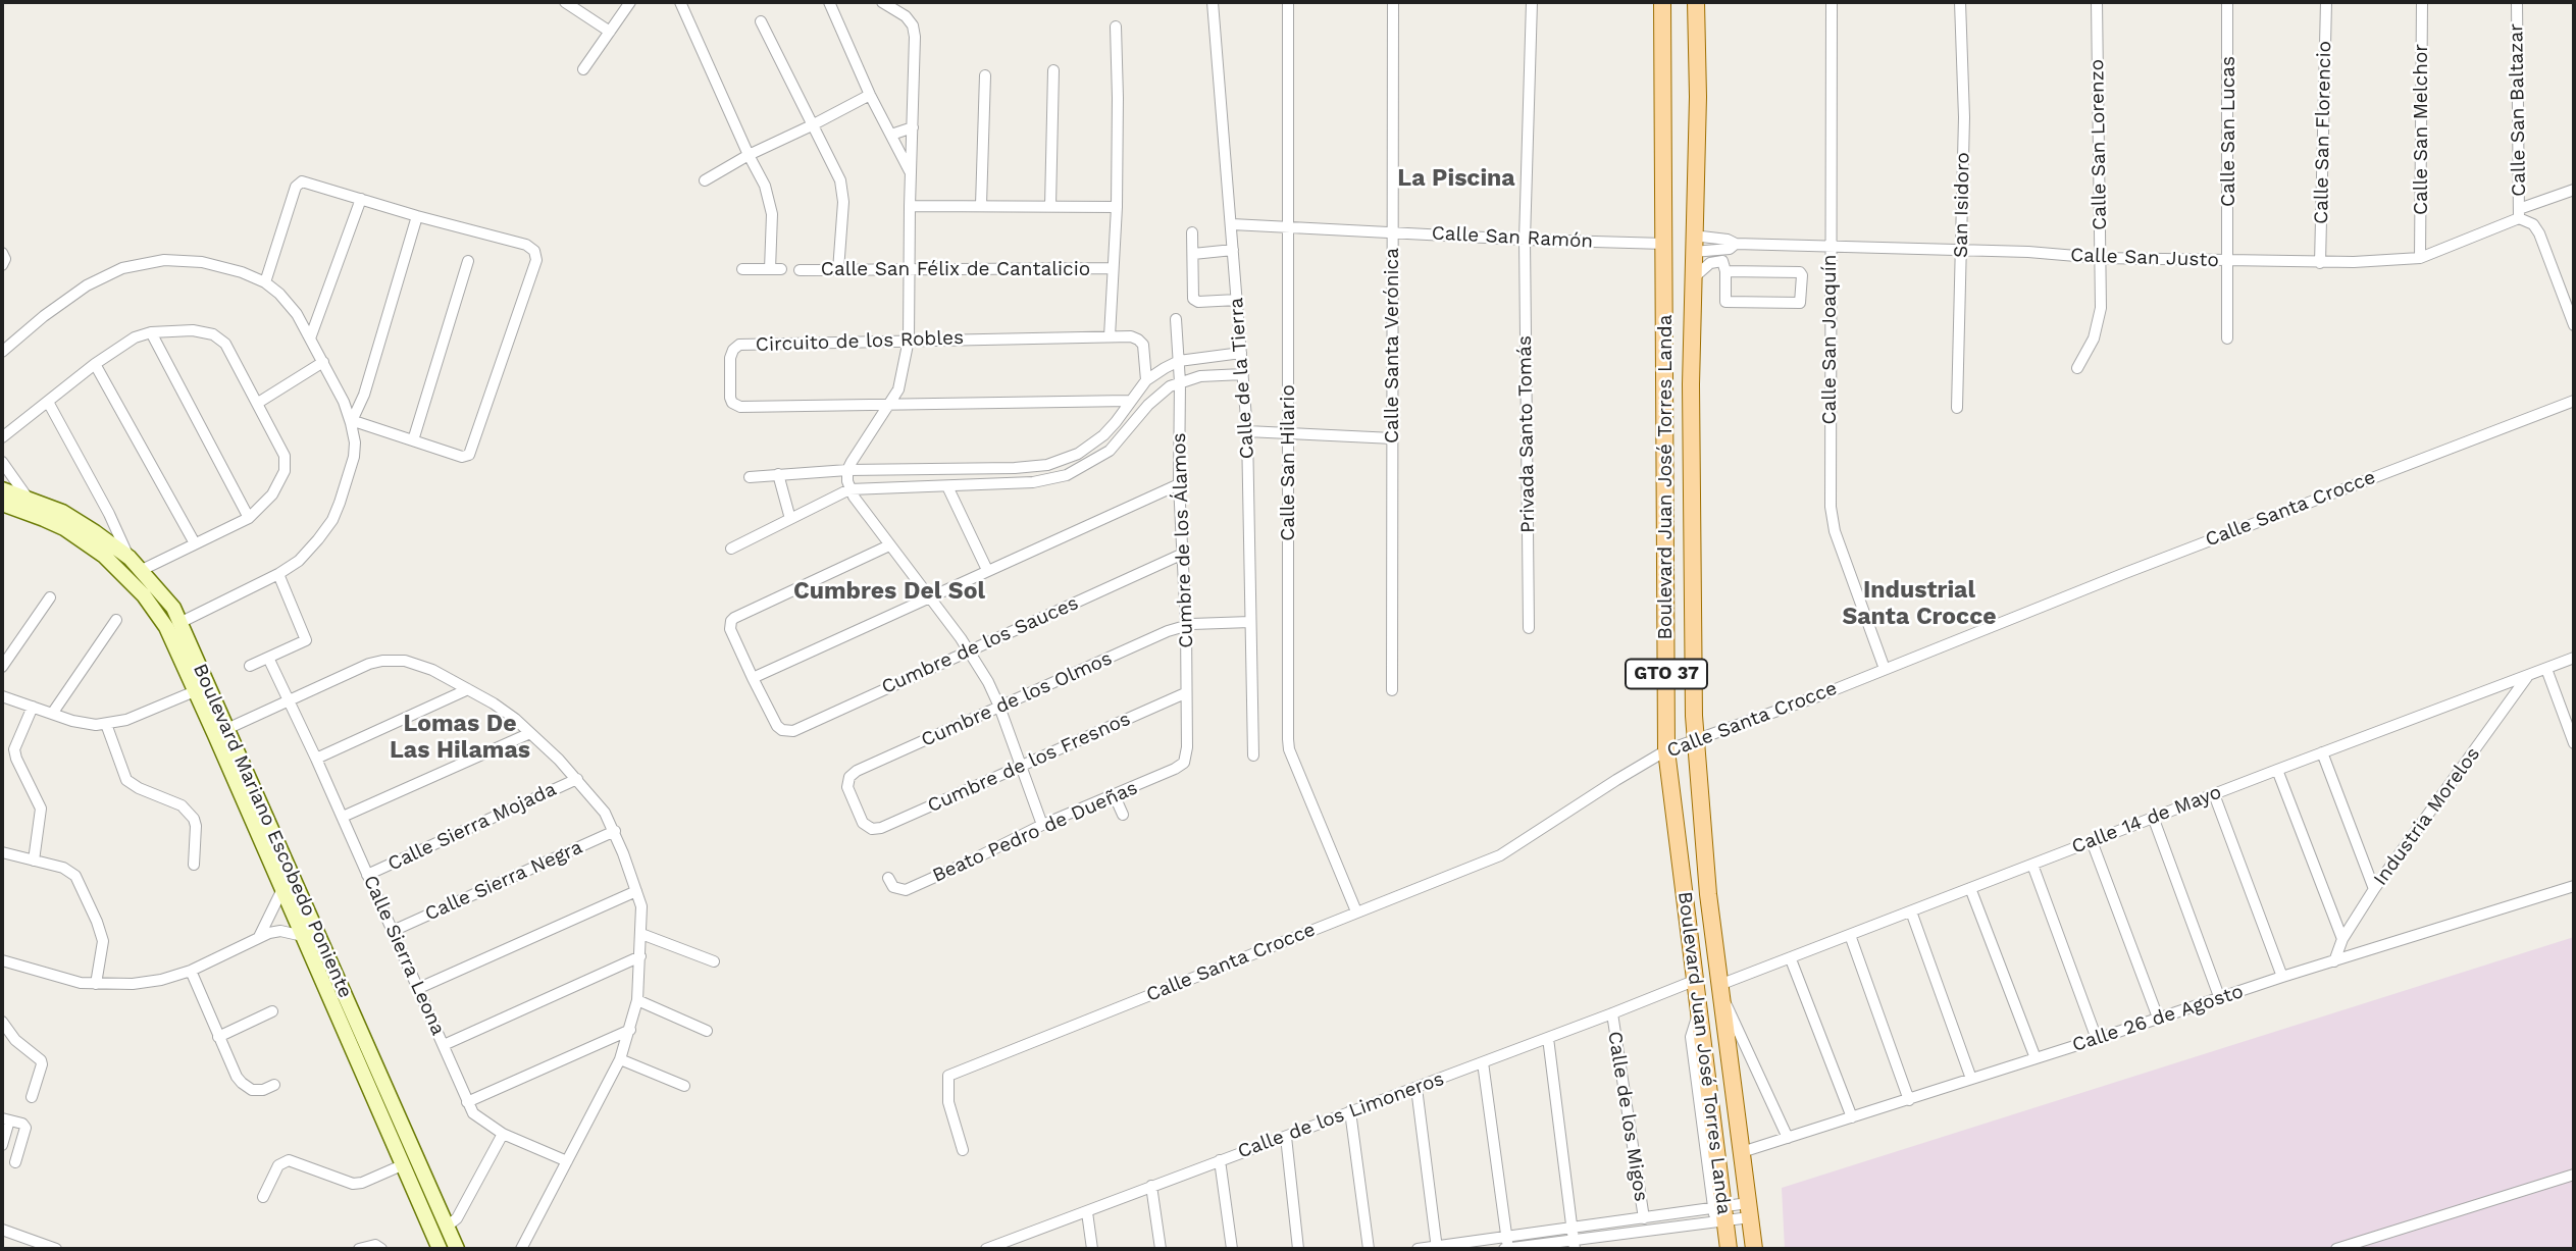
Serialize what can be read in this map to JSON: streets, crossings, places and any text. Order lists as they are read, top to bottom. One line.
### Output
{"streets":{"main road":["Boulevard Juan José Torres Landa","GTO 37"],"street":["Calle San Baltazar","Calle San Melchor","Calle San Lucas","Calle San Florencio","Calle San Lorenzo","San Isidoro","Calle San Ramón","Calle San Justo","Calle San Félix de Cantalicio","Calle San Joaquín","Circuito de los Robles","Calle Santa Verónica","Calle de la Tierra","Privada Santo Tomás","Calle San Hilario","Calle Santa Crocce","Cumbre de los Álamos","Cumbre de los Sauces","Cumbre de los Olmos","Cumbre de los Fresnos","Industria Morelos","Calle 14 de Mayo","Calle Sierra Mojada","Boulevard Mariano Escobedo Poniente","Beato Pedro de Dueñas","Calle Sierra Negra","Calle Sierra Leona","Calle 26 de Agosto","Calle de los Limoneros","Calle de los Migos"]},"crossings":[["Calle San Baltazar","Calle San Justo"],["Calle San Melchor","Calle San Justo"],["Calle San Lucas","Calle San Justo"],["Calle San Florencio","Calle San Justo"],["Calle San Lorenzo","Calle San Justo"],["San Isidoro","Calle San Justo"],["Calle San Ramón","Calle Santa Verónica"],["Calle San Ramón","Calle de la Tierra"],["Calle San Ramón","Privada Santo Tomás"],["Calle San Ramón","Calle San Hilario"],["Calle San Ramón","Boulevard Juan José Torres Landa"],["Calle San Justo","Calle San Joaquín"],["Calle San Justo","Boulevard Juan José Torres Landa"],["Calle San Joaquín","Calle Santa Crocce"],["Calle de la Tierra","Cumbre de los Olmos"],["Calle San Hilario","Calle Santa Crocce"],["Boulevard Juan José Torres Landa","Calle Santa Crocce"],["Boulevard Juan José Torres Landa","Calle 14 de Mayo"],["Boulevard Juan José Torres Landa","Calle 26 de Agosto"],["Boulevard Juan José Torres Landa","Calle de los Limoneros"],["Cumbre de los Álamos","Cumbre de los Sauces"],["Cumbre de los Álamos","Cumbre de los Olmos"],["Cumbre de los Álamos","Cumbre de los Fresnos"],["Cumbre de los Álamos","Beato Pedro de Dueñas"],["Cumbre de los Olmos","Cumbre de los Fresnos"],["Industria Morelos","Calle 14 de Mayo"],["Industria Morelos","Calle 26 de Agosto"],["Calle Sierra Mojada","Calle Sierra Leona"],["Calle Sierra Negra","Calle Sierra Leona"],["Calle de los Limoneros","Calle de los Migos"]],"districts":["La Piscina","Industrial Santa Crocce","Cumbres Del Sol","Lomas De Las Hilamas"]}
